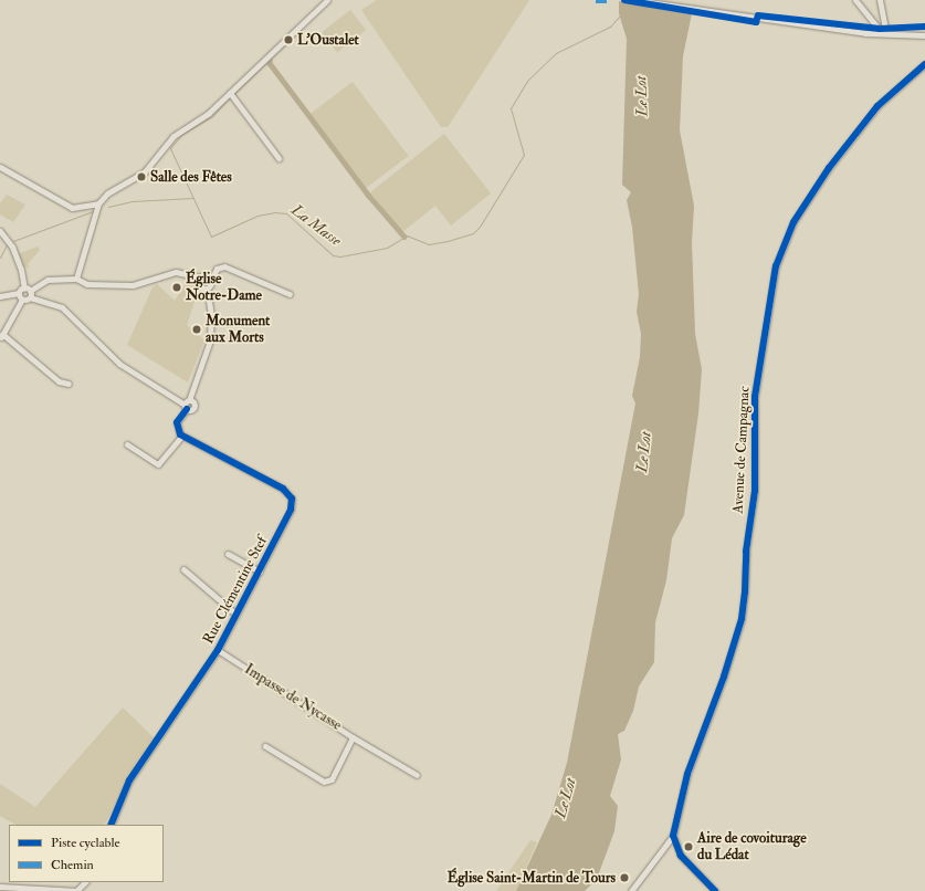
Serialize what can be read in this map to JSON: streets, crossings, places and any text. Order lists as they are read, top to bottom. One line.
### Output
{"streets":{"street":["Avenue de Campagnac","Rue Clémentine Stef","Impasse de Nycasse"]},"crossings":[["Rue Clémentine Stef","Impasse de Nycasse"]],"water":["Le Lot","La Masse"],"places":["L'Oustalet","Salle des Fêtes","Église Notre-Dame","Monument aux Morts","Aire de covoiturage du Lédat","Église Saint-Martin de Tours"],"legend":["Piste cyclable","Chemin"]}
